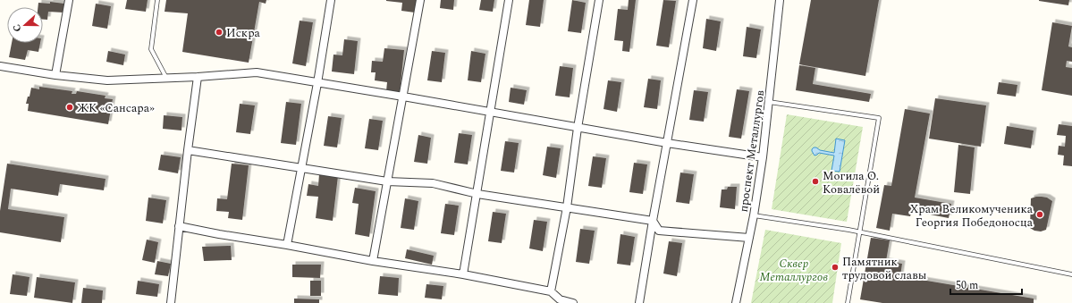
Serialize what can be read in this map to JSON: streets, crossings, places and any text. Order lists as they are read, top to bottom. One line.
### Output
{"streets":{"street":["проспект Металлургов"]},"parks":["Сквер Металлургов"],"places":["Искра","ЖК «Сансара»","Могила О. Ковалёвой","Храм Великомученика Георгия Победоносца","Памятник трудовой славы"],"scale_bar":"50 m","north":"left"}
